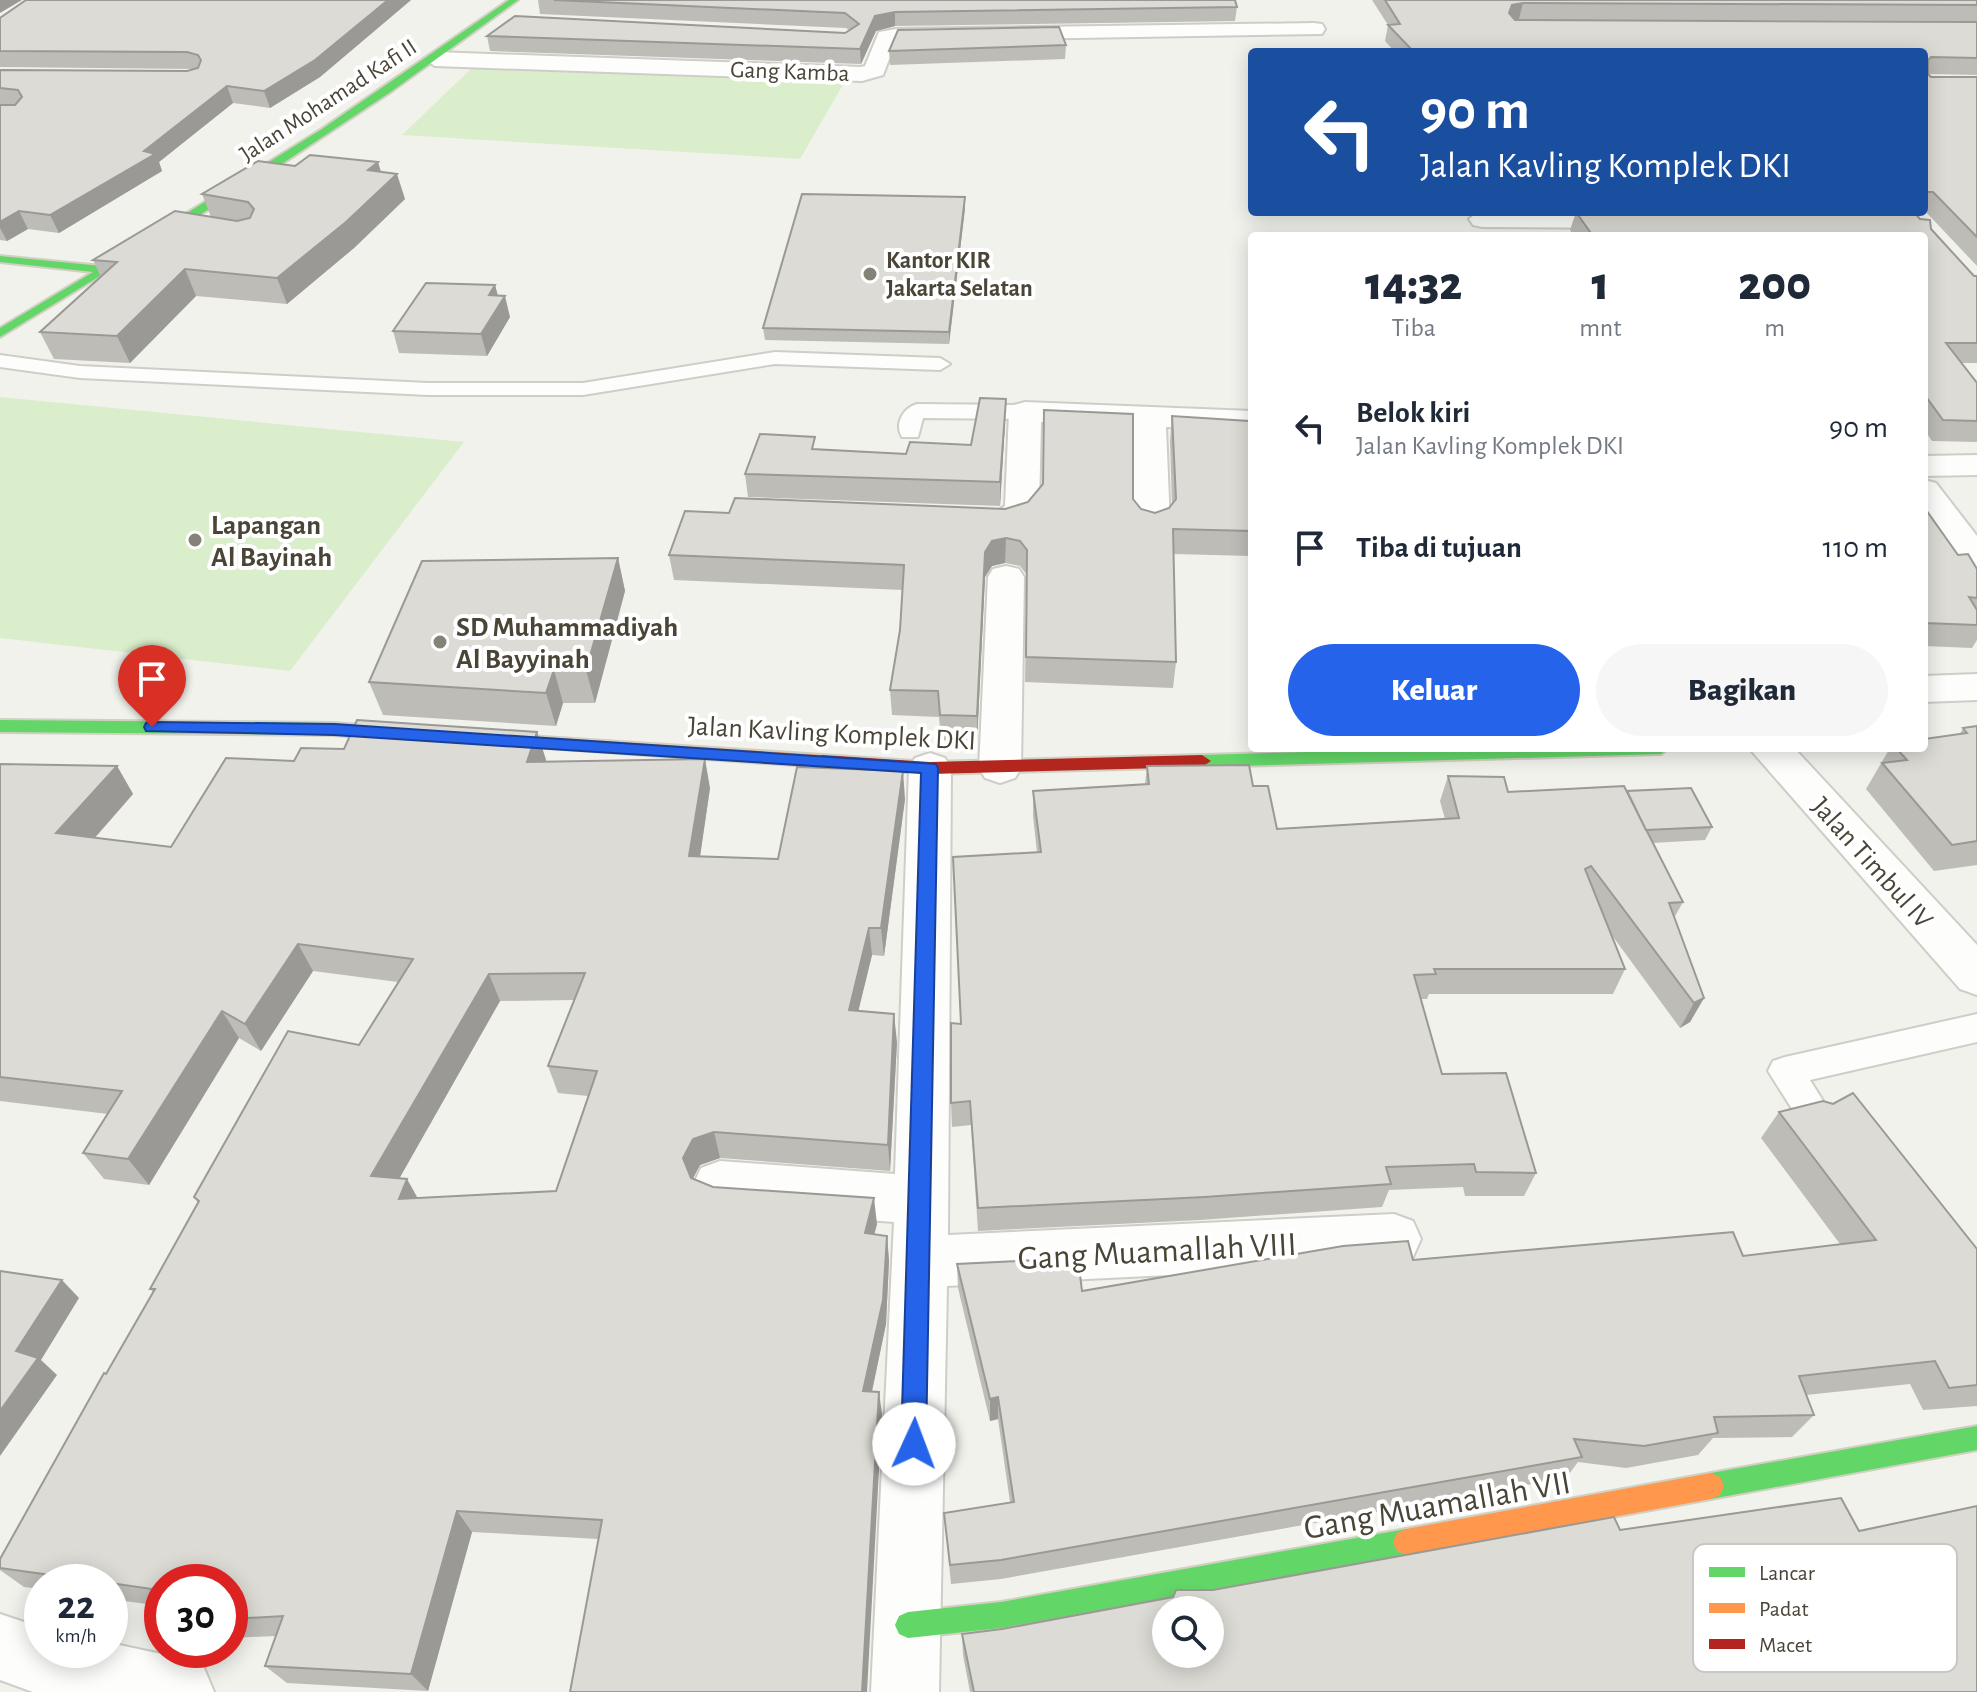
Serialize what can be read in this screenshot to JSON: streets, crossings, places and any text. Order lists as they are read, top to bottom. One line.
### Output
{"streets":{"street":["Gang Kamba","Jalan Mohamad Kafi II","Jalan Kavling Komplek DKI","Jalan Timbul IV","Gang Muamallah VIII","Gang Muamallah VII"]},"crossings":[["Gang Kamba","Jalan Mohamad Kafi II"]],"places":["Kantor KIR Jakarta Selatan","Lapangan Al Bayinah","SD Muhammadiyah Al Bayyinah"],"legend":["Lancar","Padat","Macet"],"page":{"turn":["90 m","Jalan Kavling Komplek DKI"],"eta":["14:32","Tiba","1","mnt","200","m"],"list":[{"name":"Belok kiri","note":"Jalan Kavling Komplek DKI","value":"90 m"},{"name":"Tiba di tujuan","value":"110 m"}],"buttons":["Keluar","Bagikan"],"speed":"22 km/h","limit":"30"}}
